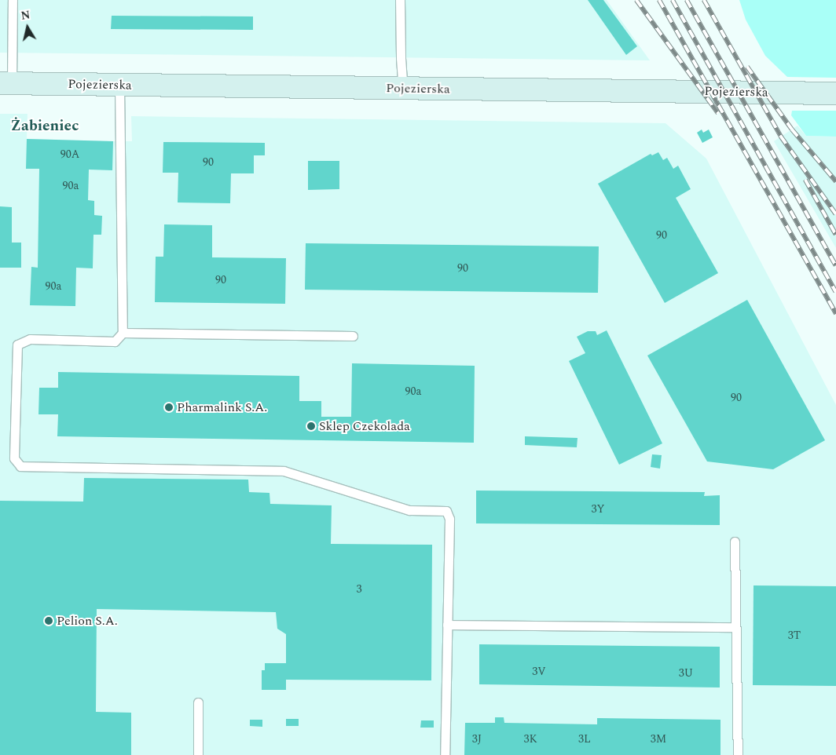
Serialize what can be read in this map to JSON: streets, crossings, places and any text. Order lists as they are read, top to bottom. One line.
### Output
{"streets":{"street":["Pojezierska"]},"districts":["Żabieniec"],"places":["Pharmalink S.A.","Sklep Czekolada","Pelion S.A."],"house_numbers":["90A","90","90a","90","90","90","90a","90a","90","3Y","3","3T","3V","3U","3J","3K","3L","3M"],"north":"top"}
